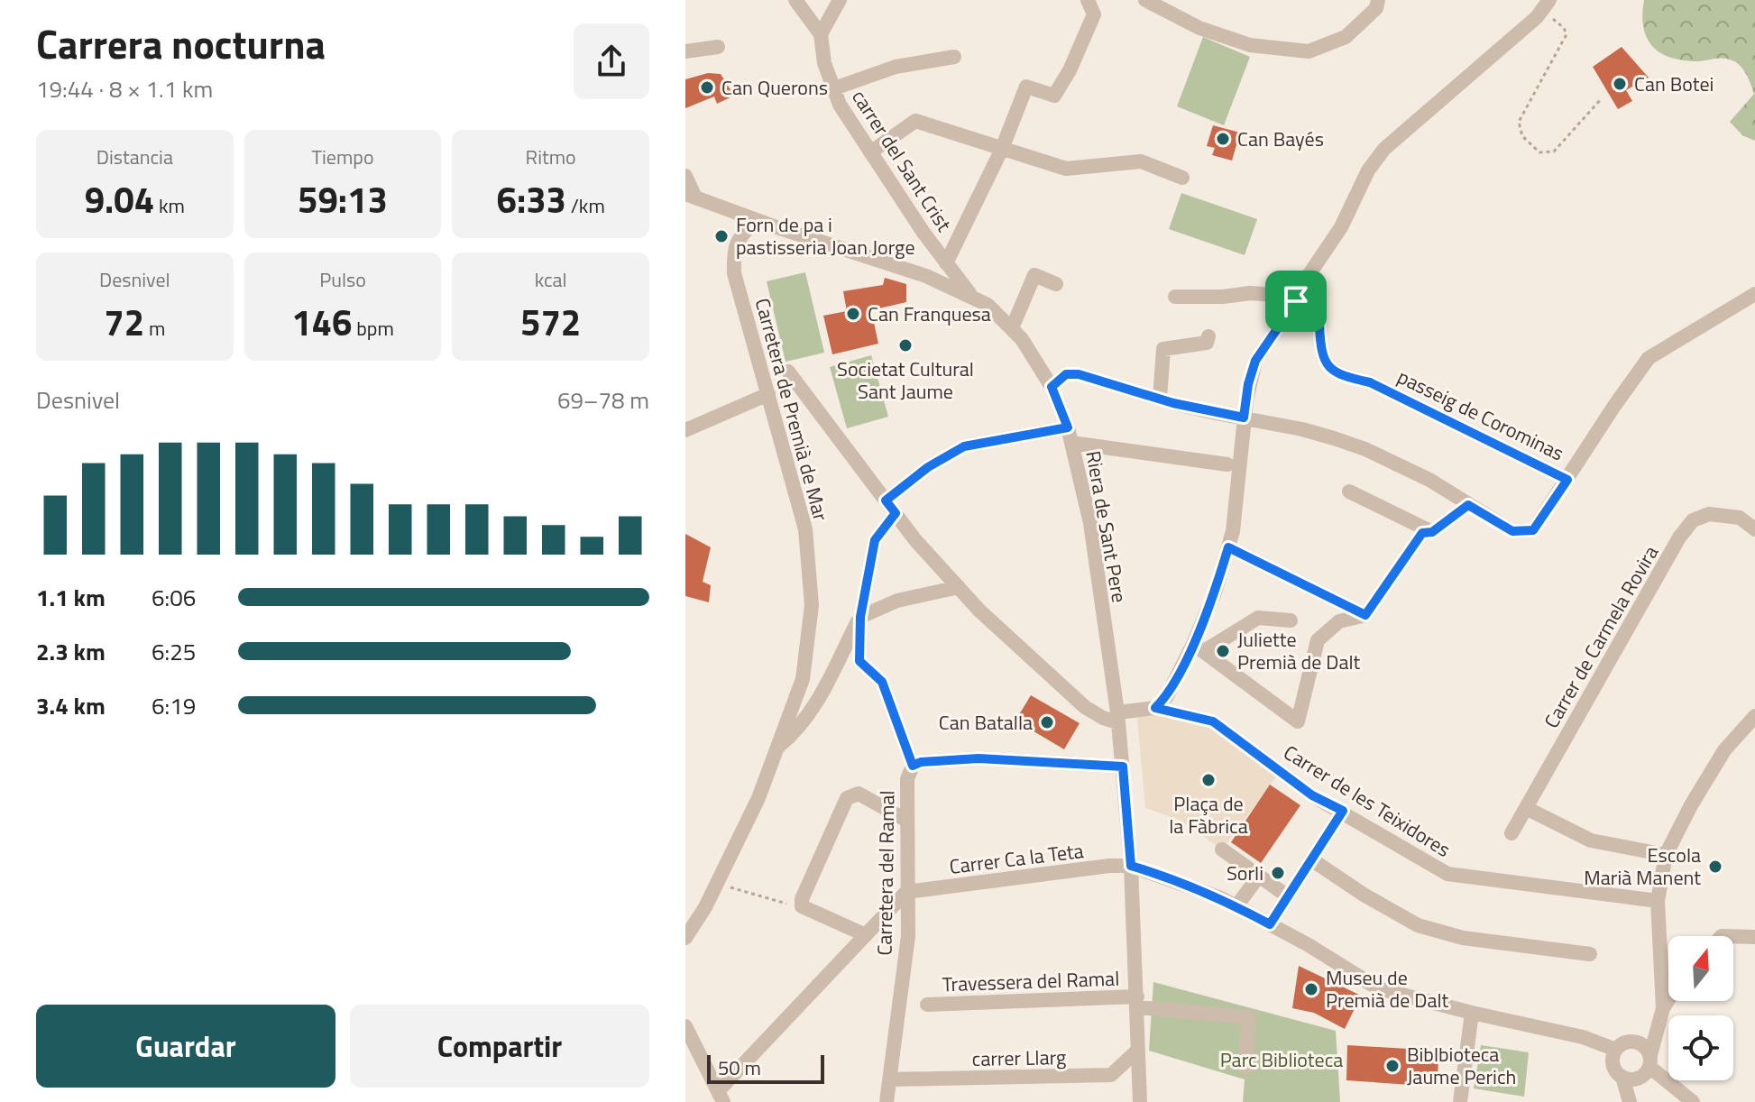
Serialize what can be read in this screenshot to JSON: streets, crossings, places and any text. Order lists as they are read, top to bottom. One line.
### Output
{"streets":{"street":["carrer del Sant Crist","Carretera de Premià de Mar","passeig de Corominas","Riera de Sant Pere","Carrer de Carmela Rovira","Carrer de les Teixidores","Carrer Ca la Teta","Carretera del Ramal","Travessera del Ramal","carrer Llarg"]},"crossings":[["carrer del Sant Crist","Riera de Sant Pere"],["Carretera de Premià de Mar","Riera de Sant Pere"],["Riera de Sant Pere","Carrer de les Teixidores"],["Riera de Sant Pere","Carrer Ca la Teta"],["Riera de Sant Pere","Travessera del Ramal"],["Riera de Sant Pere","carrer Llarg"],["Carrer Ca la Teta","Carretera del Ramal"],["Carretera del Ramal","carrer Llarg"]],"parks":["Parc Biblioteca"],"places":["Can Botei","Can Querons","Can Bayés","Forn de pa i pastisseria Joan Jorge","Can Franquesa","Societat Cultural Sant Jaume","Juliette Premià de Dalt","Can Batalla","Plaça de la Fàbrica","Escola Marià Manent","Sorli","Museu de Premià de Dalt","Biblbioteca Jaume Perich"],"scale_bar":"50 m","north":"top","page":{"heading":["Carrera nocturna","19:44 · 8 × 1.1 km"],"stats":[["Distancia","9.04 km"],["Tiempo","59:13"],["Ritmo","6:33 /km"],["Desnivel","72 m"],["Pulso","146 bpm"],["kcal","572"]],"chart":["Desnivel","69–78 m"],"list":[{"name":"1.1 km","note":"6:06"},{"name":"2.3 km","note":"6:25"},{"name":"3.4 km","note":"6:19"}],"buttons":["Guardar","Compartir"],"scale":"50 m"}}
